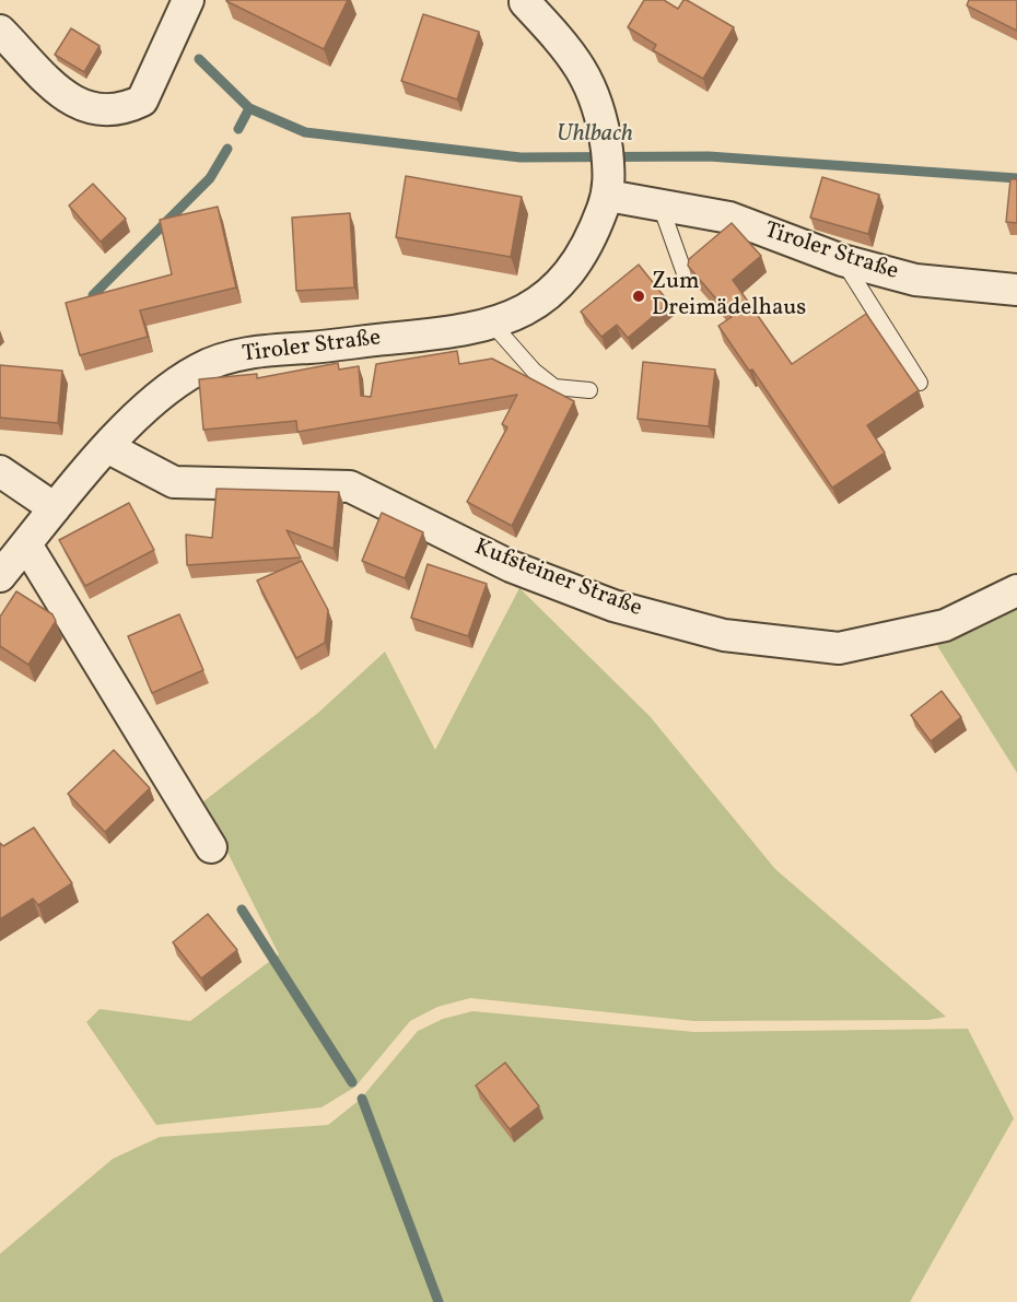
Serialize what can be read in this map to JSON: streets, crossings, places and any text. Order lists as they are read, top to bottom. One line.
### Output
{"streets":{"street":["Tiroler Straße","Kufsteiner Straße"]},"crossings":[["Tiroler Straße","Kufsteiner Straße"]],"water":["Uhlbach"],"places":["Zum Dreimädelhaus"]}
